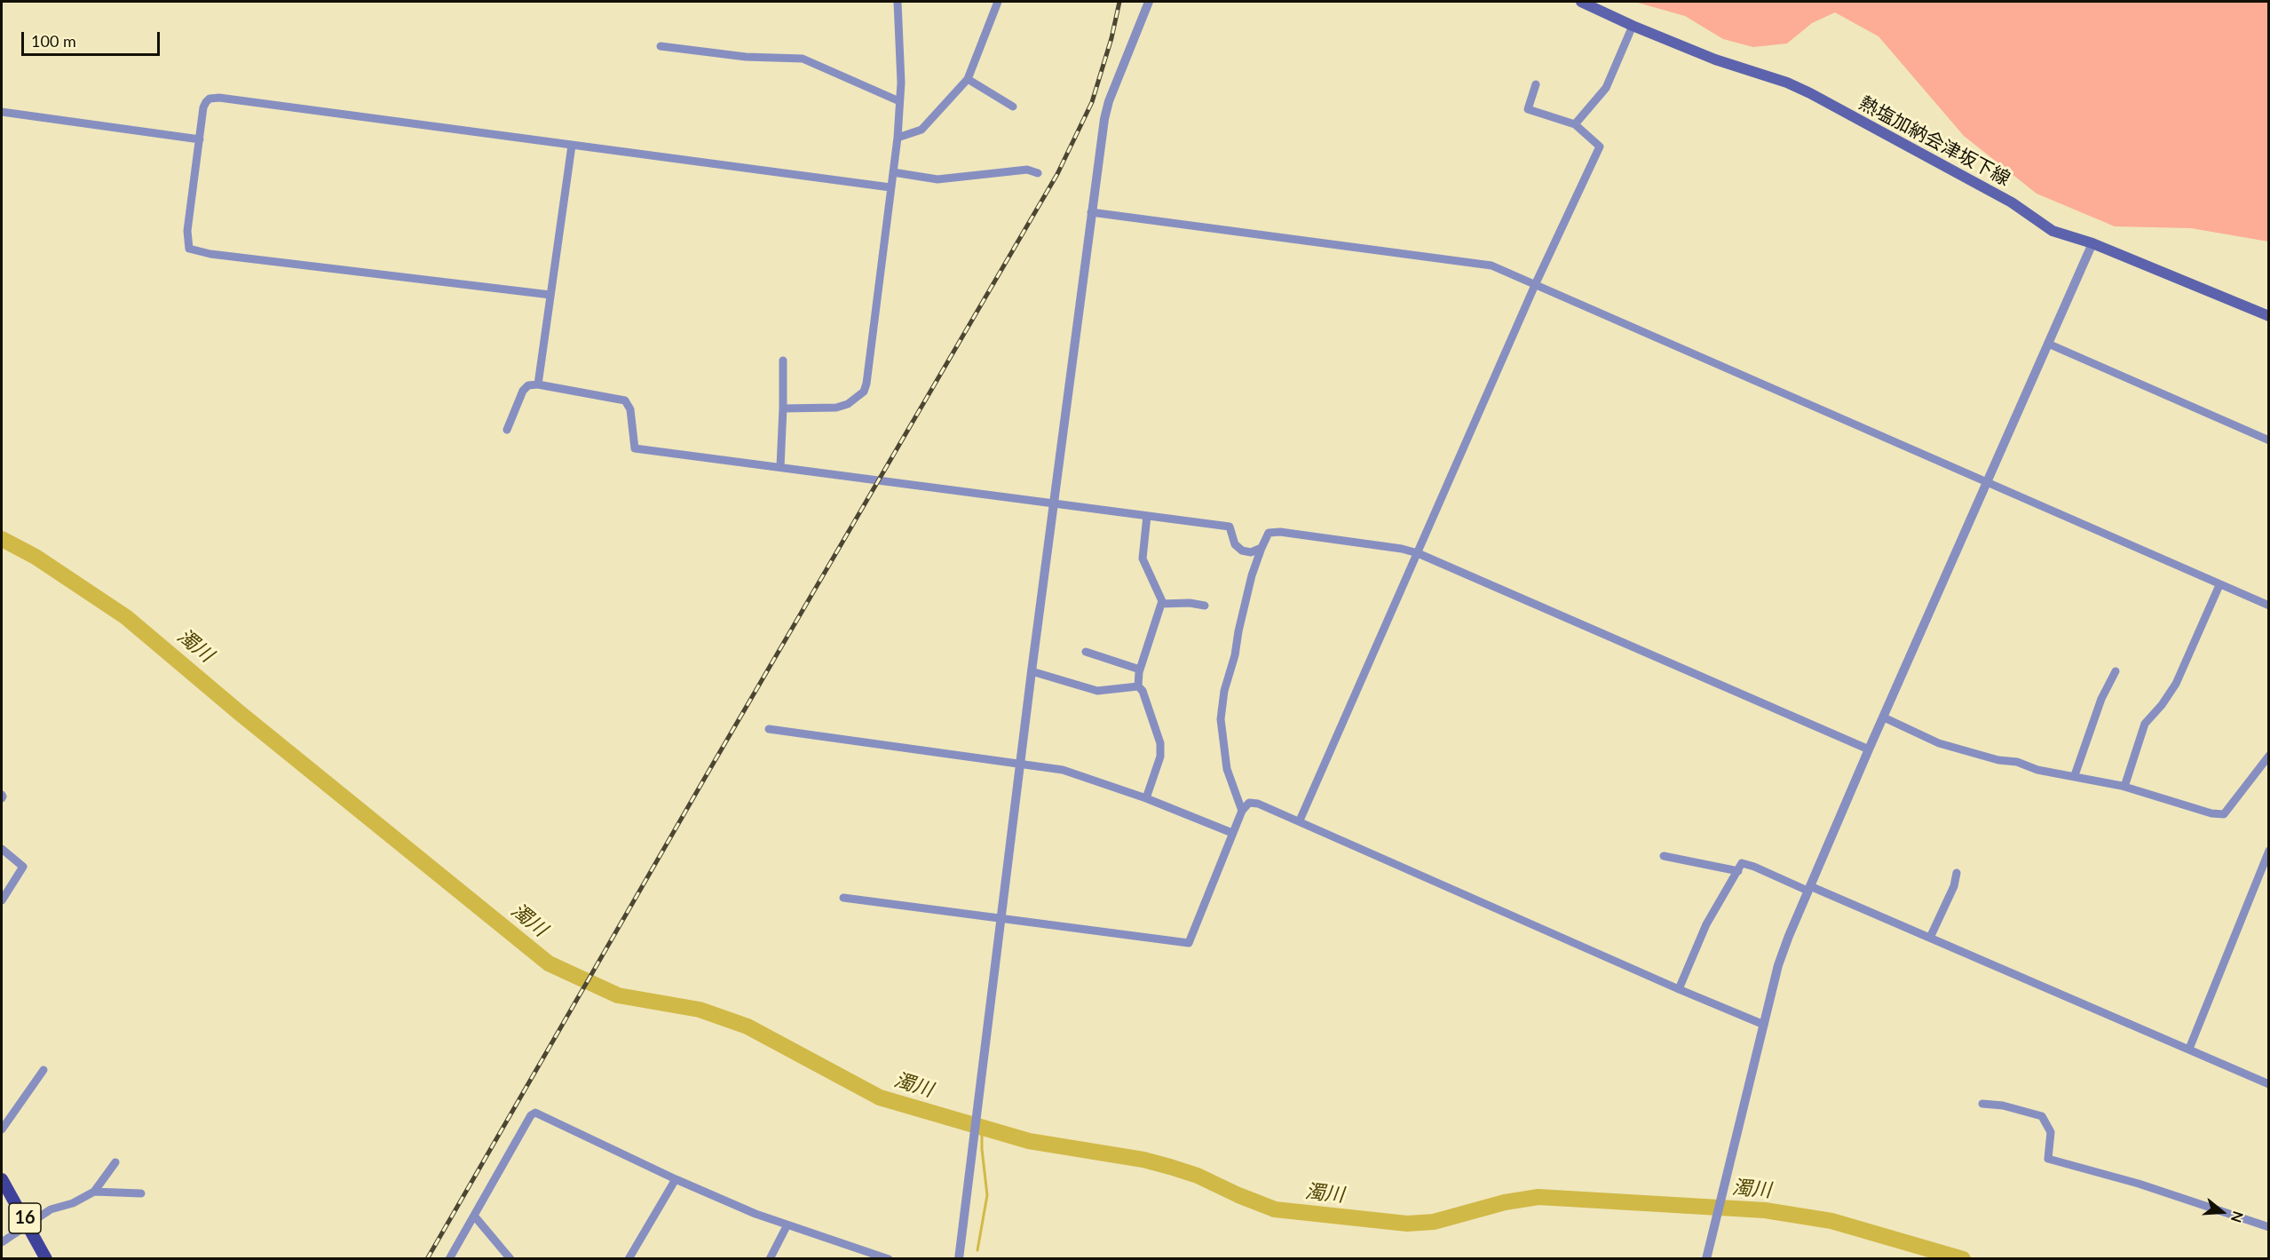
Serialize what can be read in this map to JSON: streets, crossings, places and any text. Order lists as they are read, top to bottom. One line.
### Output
{"streets":{"main road":["熱塩加納会津坂下線","16"]},"water":["濁川"],"scale_bar":"100 m","north":"right"}
